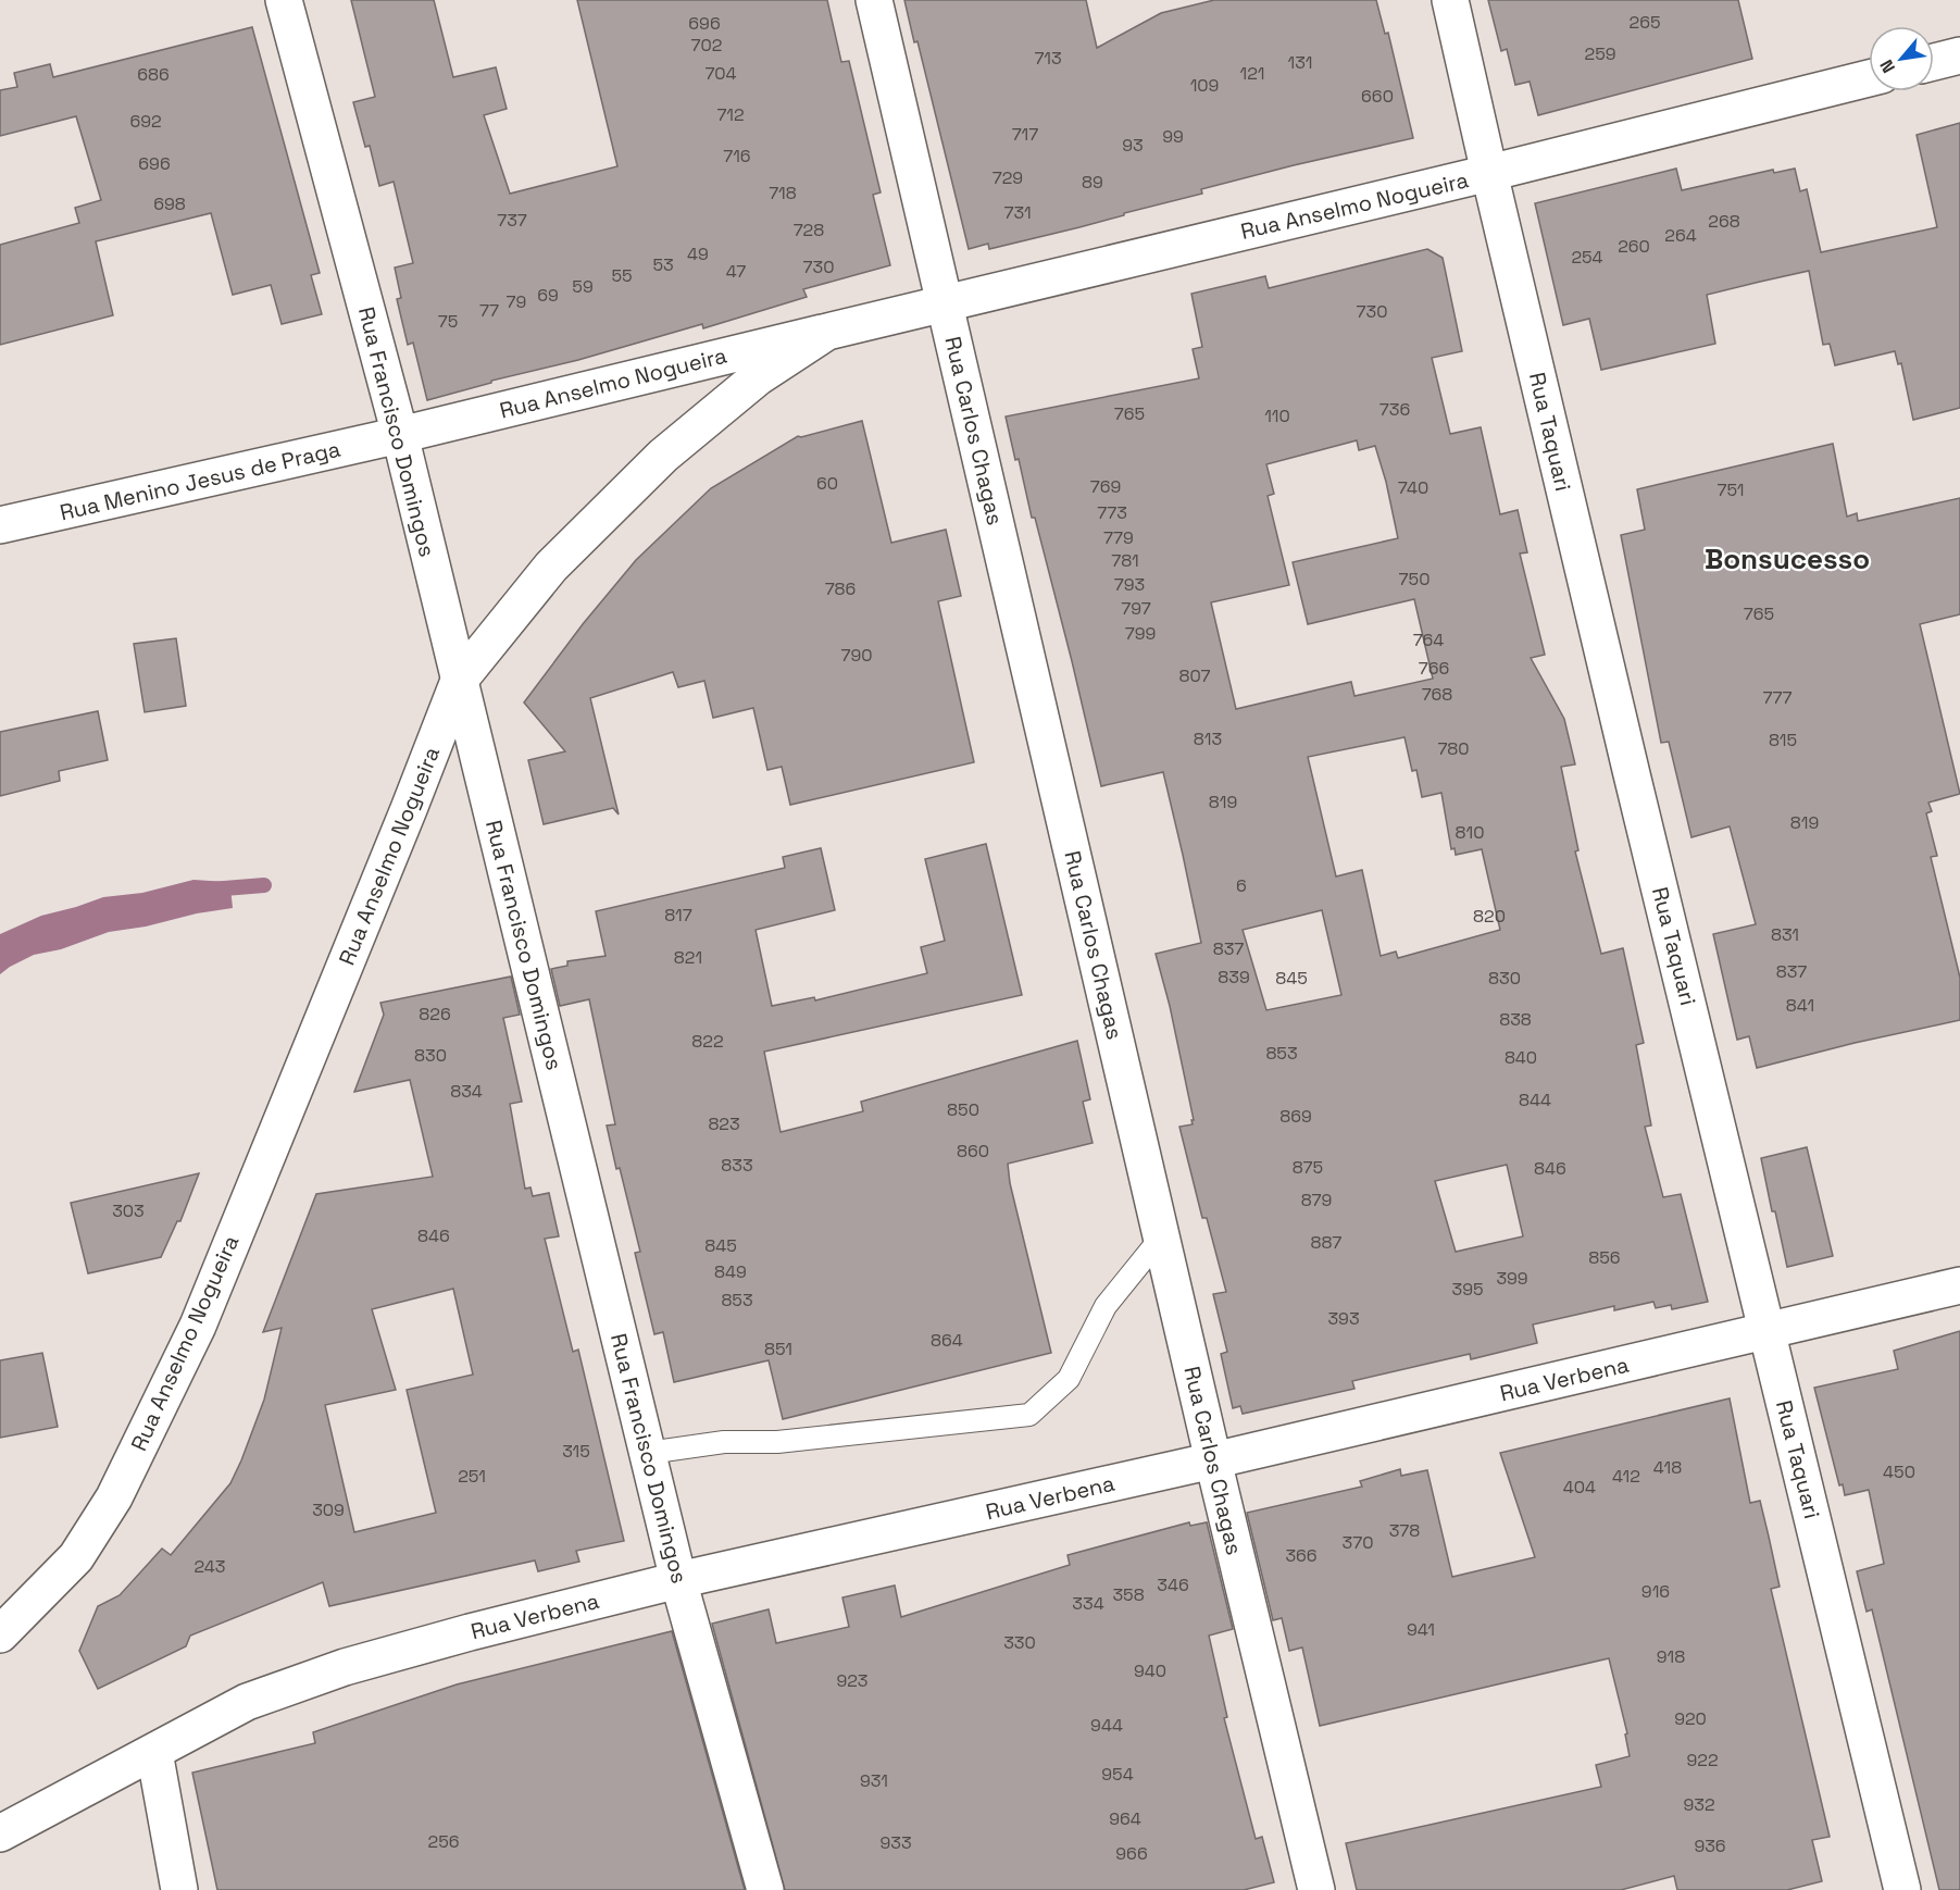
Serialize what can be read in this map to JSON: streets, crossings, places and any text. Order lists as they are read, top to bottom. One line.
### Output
{"streets":{"street":["Rua Anselmo Nogueira","Rua Carlos Chagas","Rua Francisco Domingos","Rua Taquari","Rua Menino Jesus de Praga","Rua Verbena"]},"crossings":[["Rua Anselmo Nogueira","Rua Carlos Chagas"],["Rua Anselmo Nogueira","Rua Francisco Domingos"],["Rua Anselmo Nogueira","Rua Taquari"],["Rua Anselmo Nogueira","Rua Menino Jesus de Praga"],["Rua Carlos Chagas","Rua Verbena"],["Rua Francisco Domingos","Rua Menino Jesus de Praga"],["Rua Francisco Domingos","Rua Verbena"],["Rua Taquari","Rua Verbena"]],"districts":["Bonsucesso"],"house_numbers":["265","696","702","259","713","131","704","121","686","109","660","712","692","717","99","93","716","696","729","89","718","698","731","737","268","728","264","260","49","254","53","730","47","55","59","69","79","77","730","75","736","765","110","60","769","740","751","773","779","781","750","793","786","797","765","799","764","790","766","807","768","777","813","815","780","819","819","810","6","817","820","831","837","821","837","839","845","830","841","826","838","822","853","830","840","834","844","850","869","823","860","833","875","846","879","303","846","887","845","856","849","399","395","853","393","864","851","315","418","450","251","412","404","309","378","370","366","243","346","916","358","334","941","330","918","940","923","920","944","922","954","931","932","964","256","933","936","966"],"north":"bottom left"}
